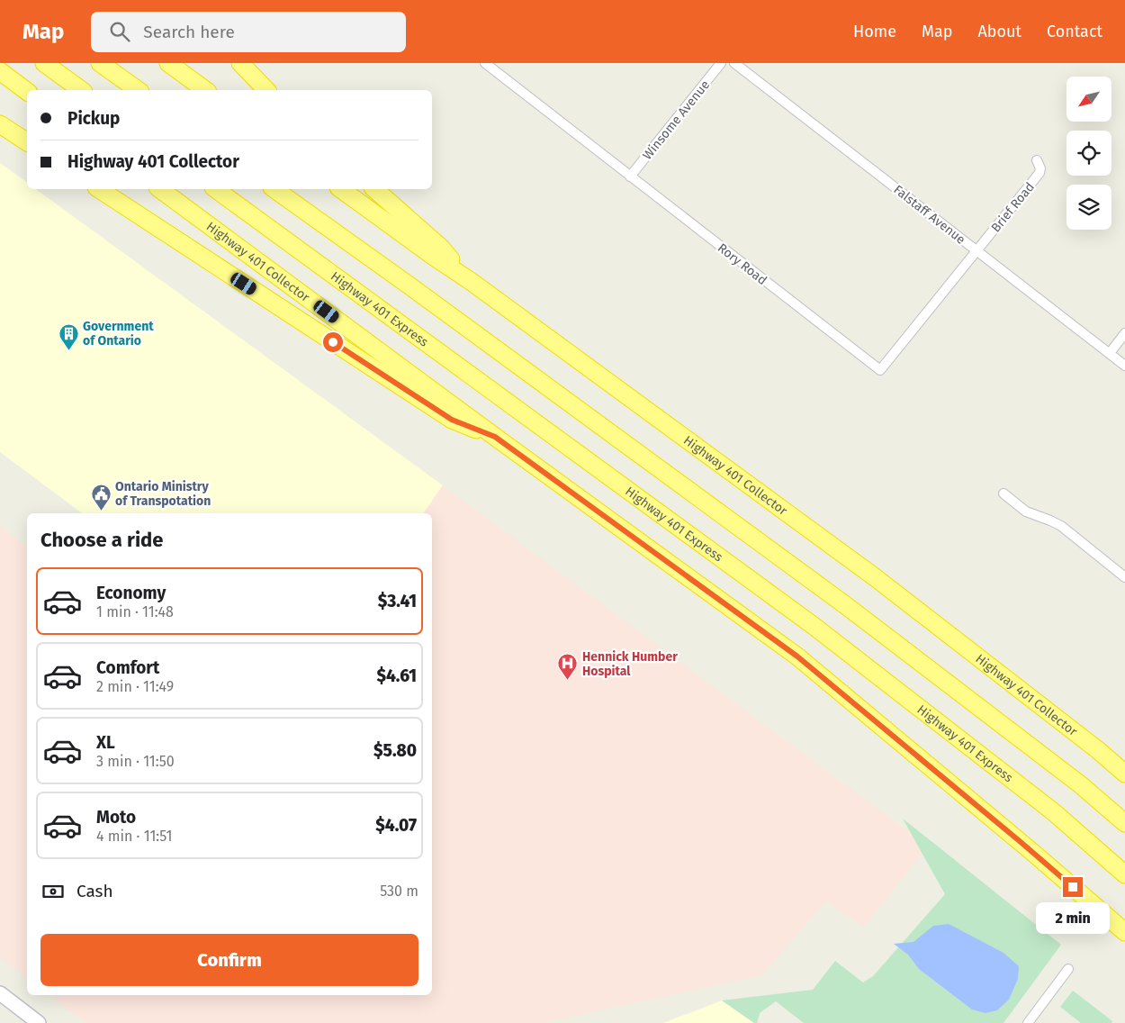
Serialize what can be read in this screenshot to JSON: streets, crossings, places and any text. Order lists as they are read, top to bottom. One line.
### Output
{"streets":{"highway":["Highway 401 Collector","Highway 401 Express"],"street":["Winsome Avenue","Brief Road","Falstaff Avenue","Rory Road"]},"crossings":[["Winsome Avenue","Rory Road"],["Brief Road","Falstaff Avenue"],["Brief Road","Rory Road"],["Falstaff Avenue","Rory Road"]],"places":{"building":["Government of Ontario"],"public building":["Ontario Ministry of Transpotation"],"hospital":["Hennick Humber Hospital"]},"north":"bottom left","page":{"header":"Map","search":"Search here","nav":["Home","Map","About","Contact"],"banner":["Pickup","Highway 401 Collector"],"heading":"Choose a ride","list":[{"name":"Economy","note":"1 min · 11:48","value":"$3.41"},{"name":"Comfort","note":"2 min · 11:49","value":"$4.61"},{"name":"XL","note":"3 min · 11:50","value":"$5.80"},{"name":"Moto","note":"4 min · 11:51","value":"$4.07"}],"pay":["Cash","530 m"],"bubble":"2 min","buttons":"Confirm"}}
